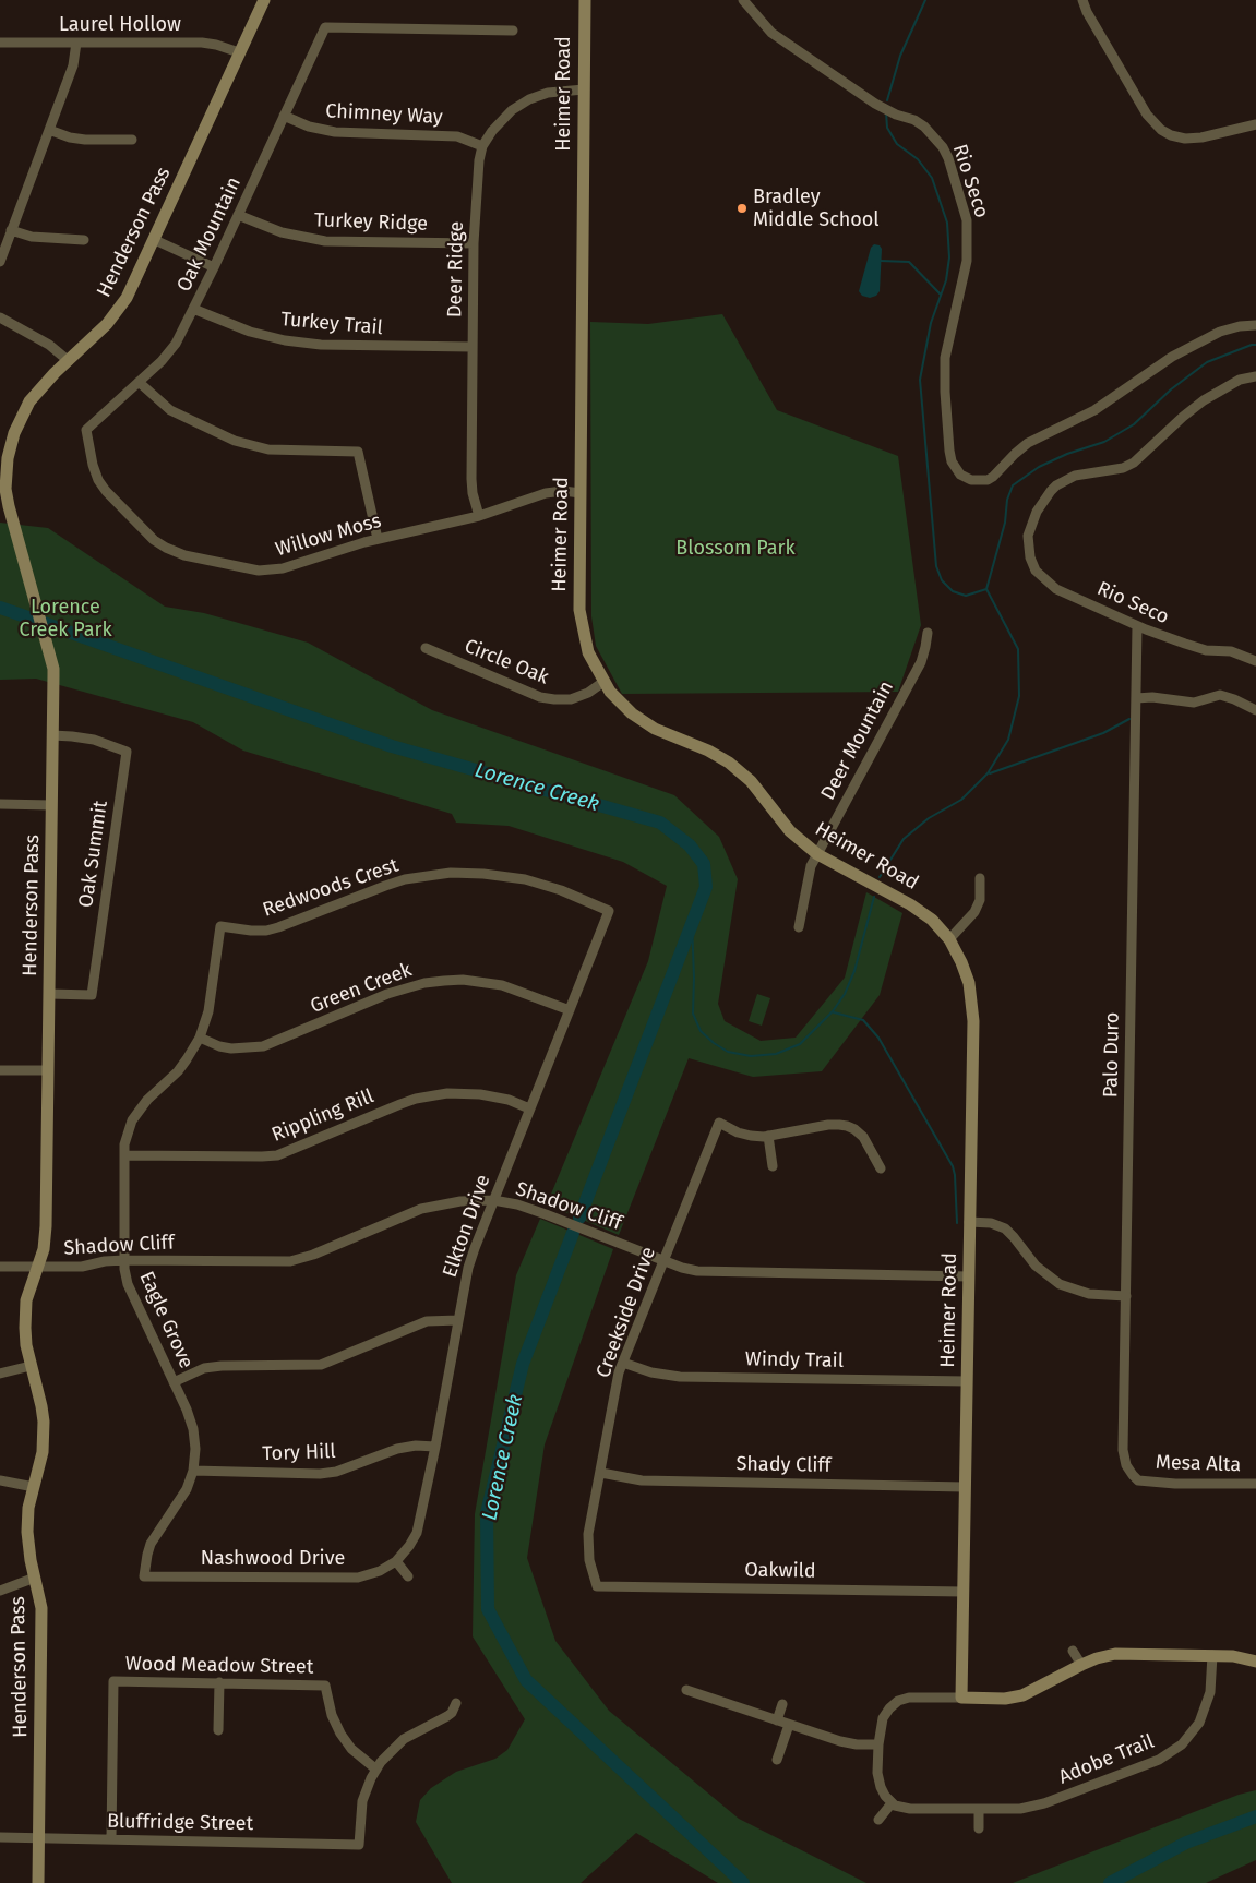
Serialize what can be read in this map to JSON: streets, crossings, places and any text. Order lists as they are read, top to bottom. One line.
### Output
{"streets":{"street":["Laurel Hollow","Heimer Road","Chimney Way","Rio Seco","Turkey Ridge","Henderson Pass","Oak Mountain","Deer Ridge","Turkey Trail","Willow Moss","Circle Oak","Deer Mountain","Oak Summit","Redwoods Crest","Green Creek","Palo Duro","Rippling Rill","Shadow Cliff","Elkton Drive","Creekside Drive","Eagle Grove","Windy Trail","Tory Hill","Mesa Alta","Shady Cliff","Nashwood Drive","Oakwild","Wood Meadow Street","Adobe Trail","Bluffridge Street"]},"crossings":[["Laurel Hollow","Henderson Pass"],["Heimer Road","Deer Ridge"],["Heimer Road","Willow Moss"],["Heimer Road","Circle Oak"],["Heimer Road","Deer Mountain"],["Heimer Road","Shadow Cliff"],["Heimer Road","Windy Trail"],["Heimer Road","Shady Cliff"],["Heimer Road","Oakwild"],["Chimney Way","Oak Mountain"],["Chimney Way","Deer Ridge"],["Rio Seco","Palo Duro"],["Turkey Ridge","Oak Mountain"],["Turkey Ridge","Deer Ridge"],["Henderson Pass","Oak Summit"],["Henderson Pass","Shadow Cliff"],["Henderson Pass","Bluffridge Street"],["Oak Mountain","Turkey Trail"],["Oak Mountain","Willow Moss"],["Deer Ridge","Turkey Trail"],["Deer Ridge","Willow Moss"],["Redwoods Crest","Elkton Drive"],["Redwoods Crest","Eagle Grove"],["Green Creek","Elkton Drive"],["Green Creek","Eagle Grove"],["Palo Duro","Mesa Alta"],["Rippling Rill","Elkton Drive"],["Rippling Rill","Eagle Grove"],["Shadow Cliff","Elkton Drive"],["Shadow Cliff","Creekside Drive"],["Shadow Cliff","Eagle Grove"],["Elkton Drive","Tory Hill"],["Elkton Drive","Nashwood Drive"],["Creekside Drive","Windy Trail"],["Creekside Drive","Shady Cliff"],["Creekside Drive","Oakwild"],["Eagle Grove","Tory Hill"],["Eagle Grove","Nashwood Drive"],["Wood Meadow Street","Bluffridge Street"]],"water":["Lorence Creek"],"parks":["Blossom Park","Lorence Creek Park"],"places":["Bradley Middle School"]}
